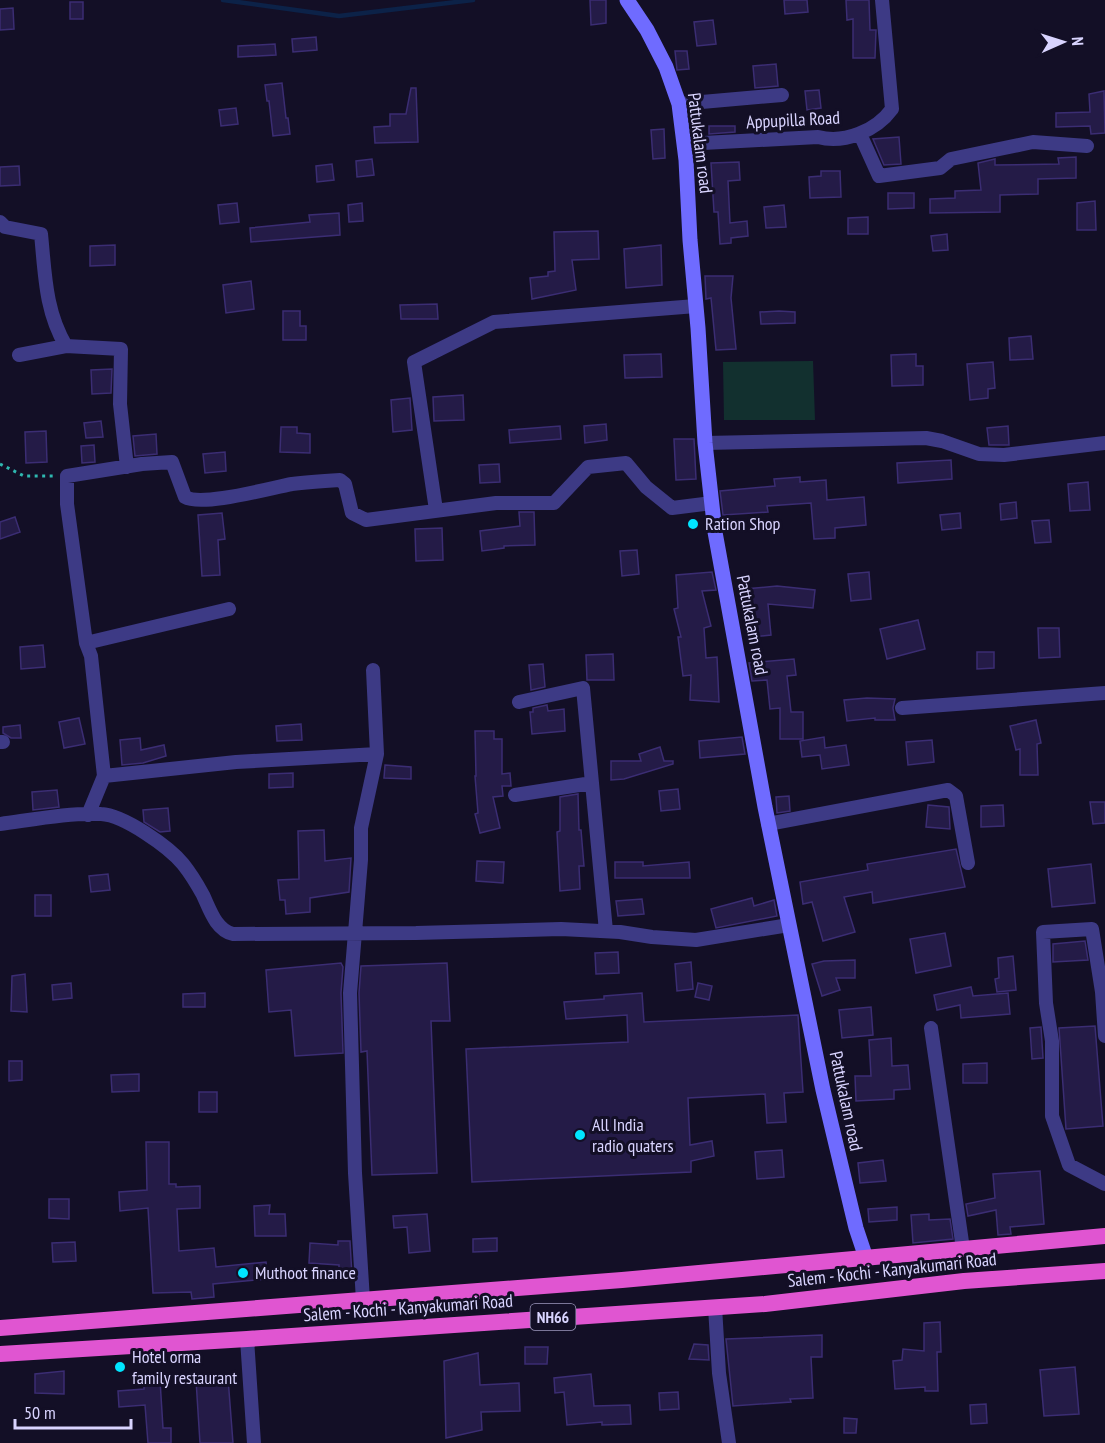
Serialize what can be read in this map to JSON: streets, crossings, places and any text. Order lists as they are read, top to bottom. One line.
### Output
{"streets":{"highway":["Salem - Kochi - Kanyakumari Road","NH66"],"main road":["Pattukalam road"],"street":["Appupilla Road"]},"crossings":[["Appupilla Road","Pattukalam road"]],"places":["Ration Shop","All India radio quaters","Muthoot finance","Hotel orma family restaurant"],"scale_bar":"50 m","north":"right"}
